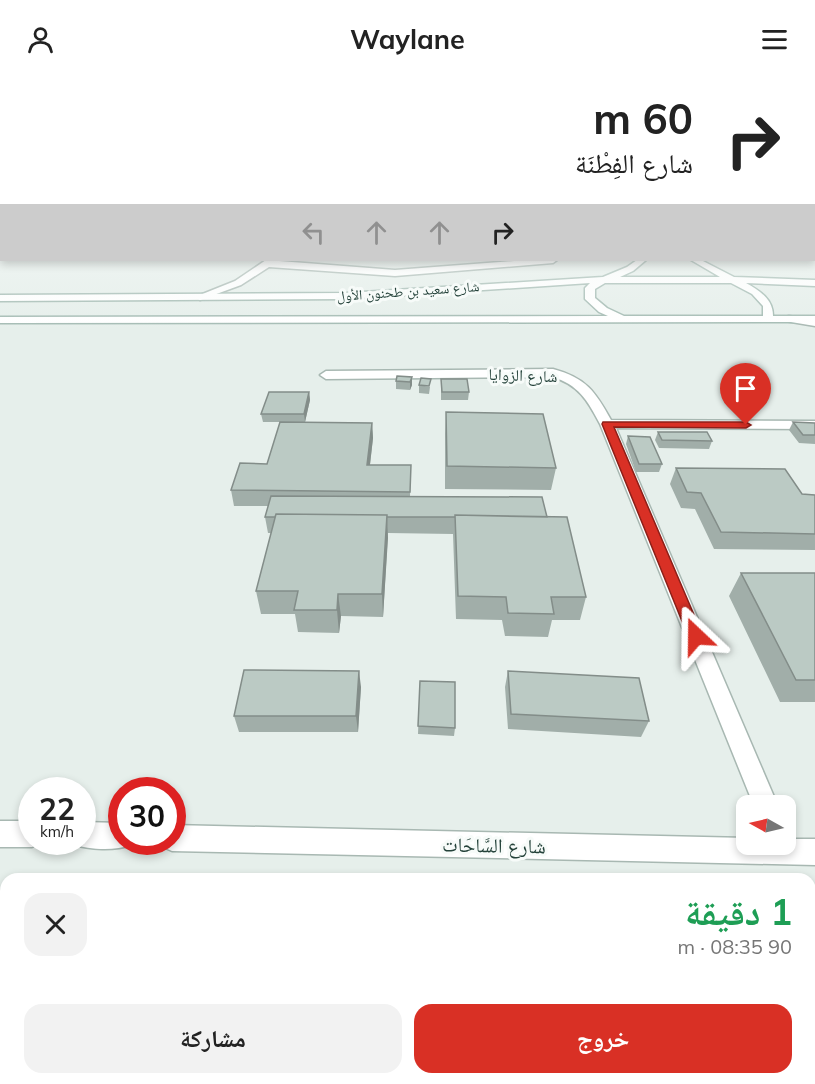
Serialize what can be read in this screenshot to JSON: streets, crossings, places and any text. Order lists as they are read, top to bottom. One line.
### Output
{"streets":{"main road":["شارع سعيد بن طحنون الأول","شارع الزوايا","شارع السَّاحَات"]},"north":"left","page":{"header":"Waylane","turn":["60 m","شارع الفِطْنَة"],"speed":"22 km/h","limit":"30","heading":["1 دقيقة","90 m · 08:35"],"buttons":["خروج","مشاركة"]}}
